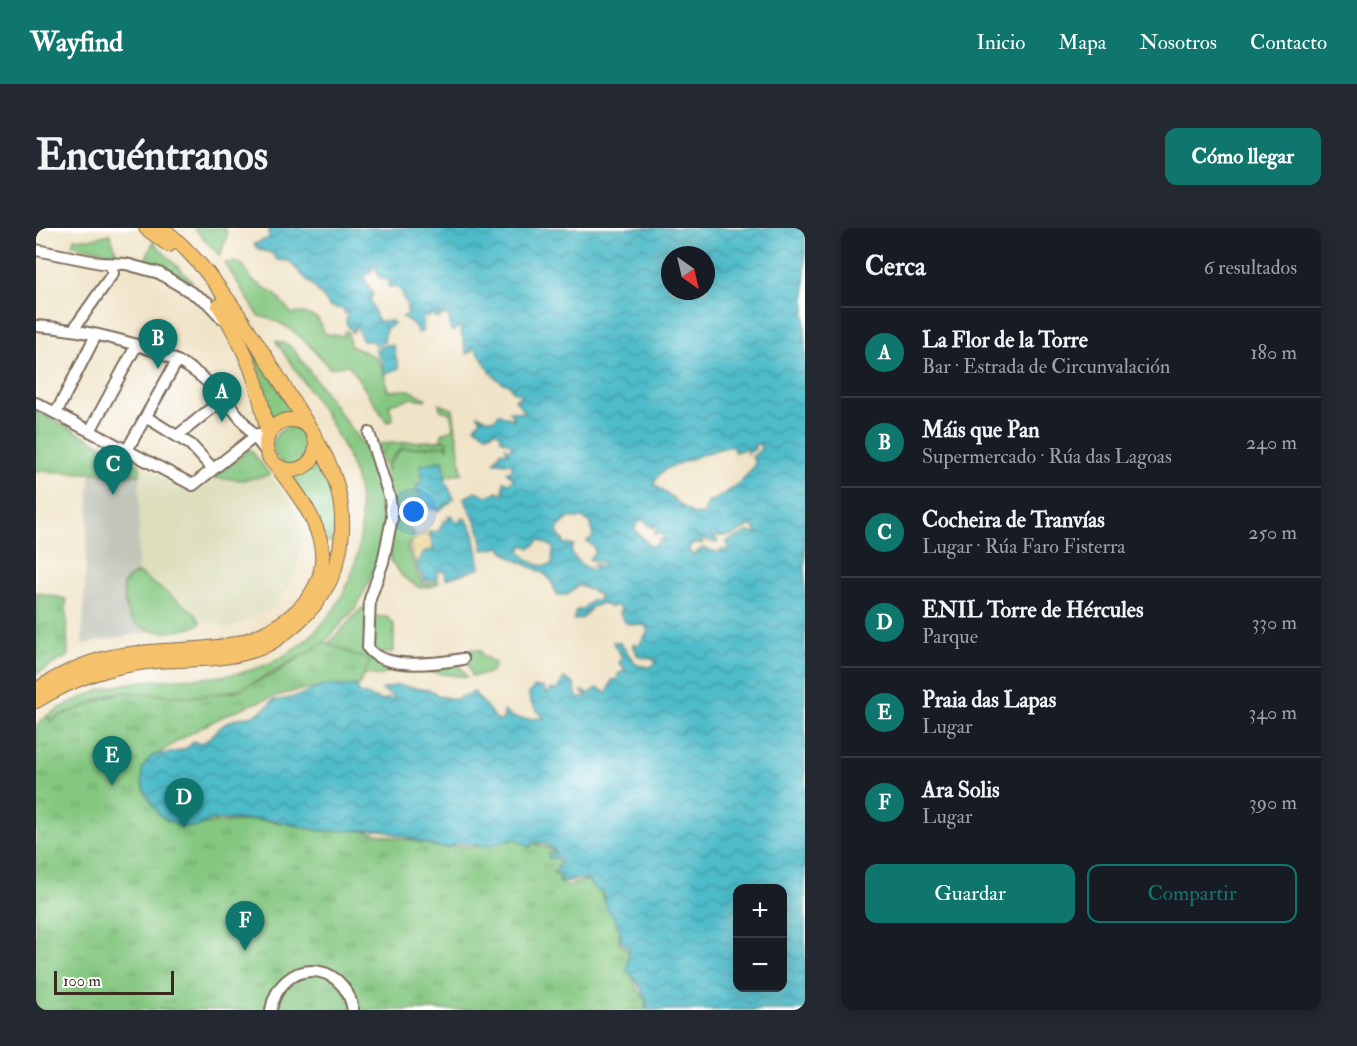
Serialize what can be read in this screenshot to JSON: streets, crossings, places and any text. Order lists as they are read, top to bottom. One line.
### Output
{"scale_bar":"100 m","north":"bottom right","page":{"header":"Wayfind","nav":["Inicio","Mapa","Nosotros","Contacto"],"buttons":["Cómo llegar",["Guardar","Compartir"]],"title":"Encuéntranos","heading":["Cerca","6 resultados"],"list":[{"mark":"A","name":"La Flor de la Torre","note":"Bar · Estrada de Circunvalación","value":"180 m"},{"mark":"B","name":"Máis que Pan","note":"Supermercado · Rúa das Lagoas","value":"240 m"},{"mark":"C","name":"Cocheira de Tranvías","note":"Lugar · Rúa Faro Fisterra","value":"250 m"},{"mark":"D","name":"ENIL Torre de Hércules","note":"Parque","value":"330 m"},{"mark":"E","name":"Praia das Lapas","note":"Lugar","value":"340 m"},{"mark":"F","name":"Ara Solis","note":"Lugar","value":"390 m"}],"pins":["B","A","C","E","D","F"],"map_buttons":["+","−"],"scale":"100 m"}}
